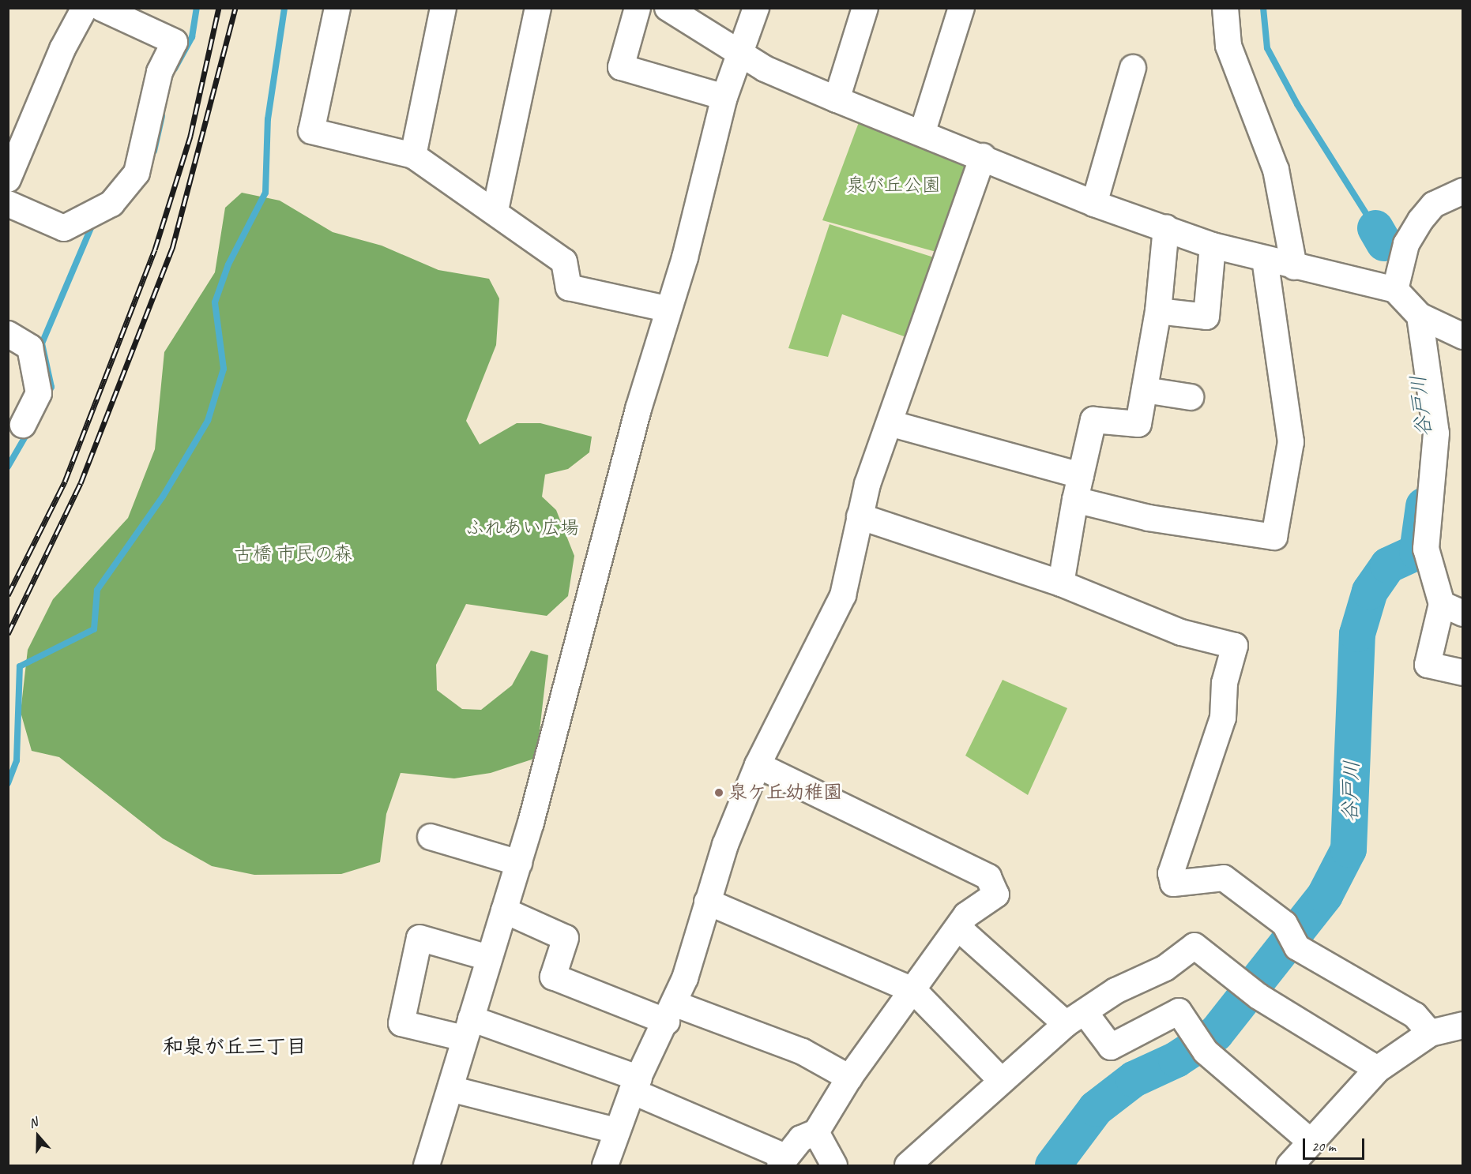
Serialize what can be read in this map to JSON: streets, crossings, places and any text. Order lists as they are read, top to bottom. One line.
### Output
{"districts":["和泉が丘三丁目"],"water":["谷戸川"],"parks":["泉が丘公園","ふれあい広場","古橋 市民の森"],"places":["泉ケ丘幼稚園"],"scale_bar":"20 m","north":"top"}
